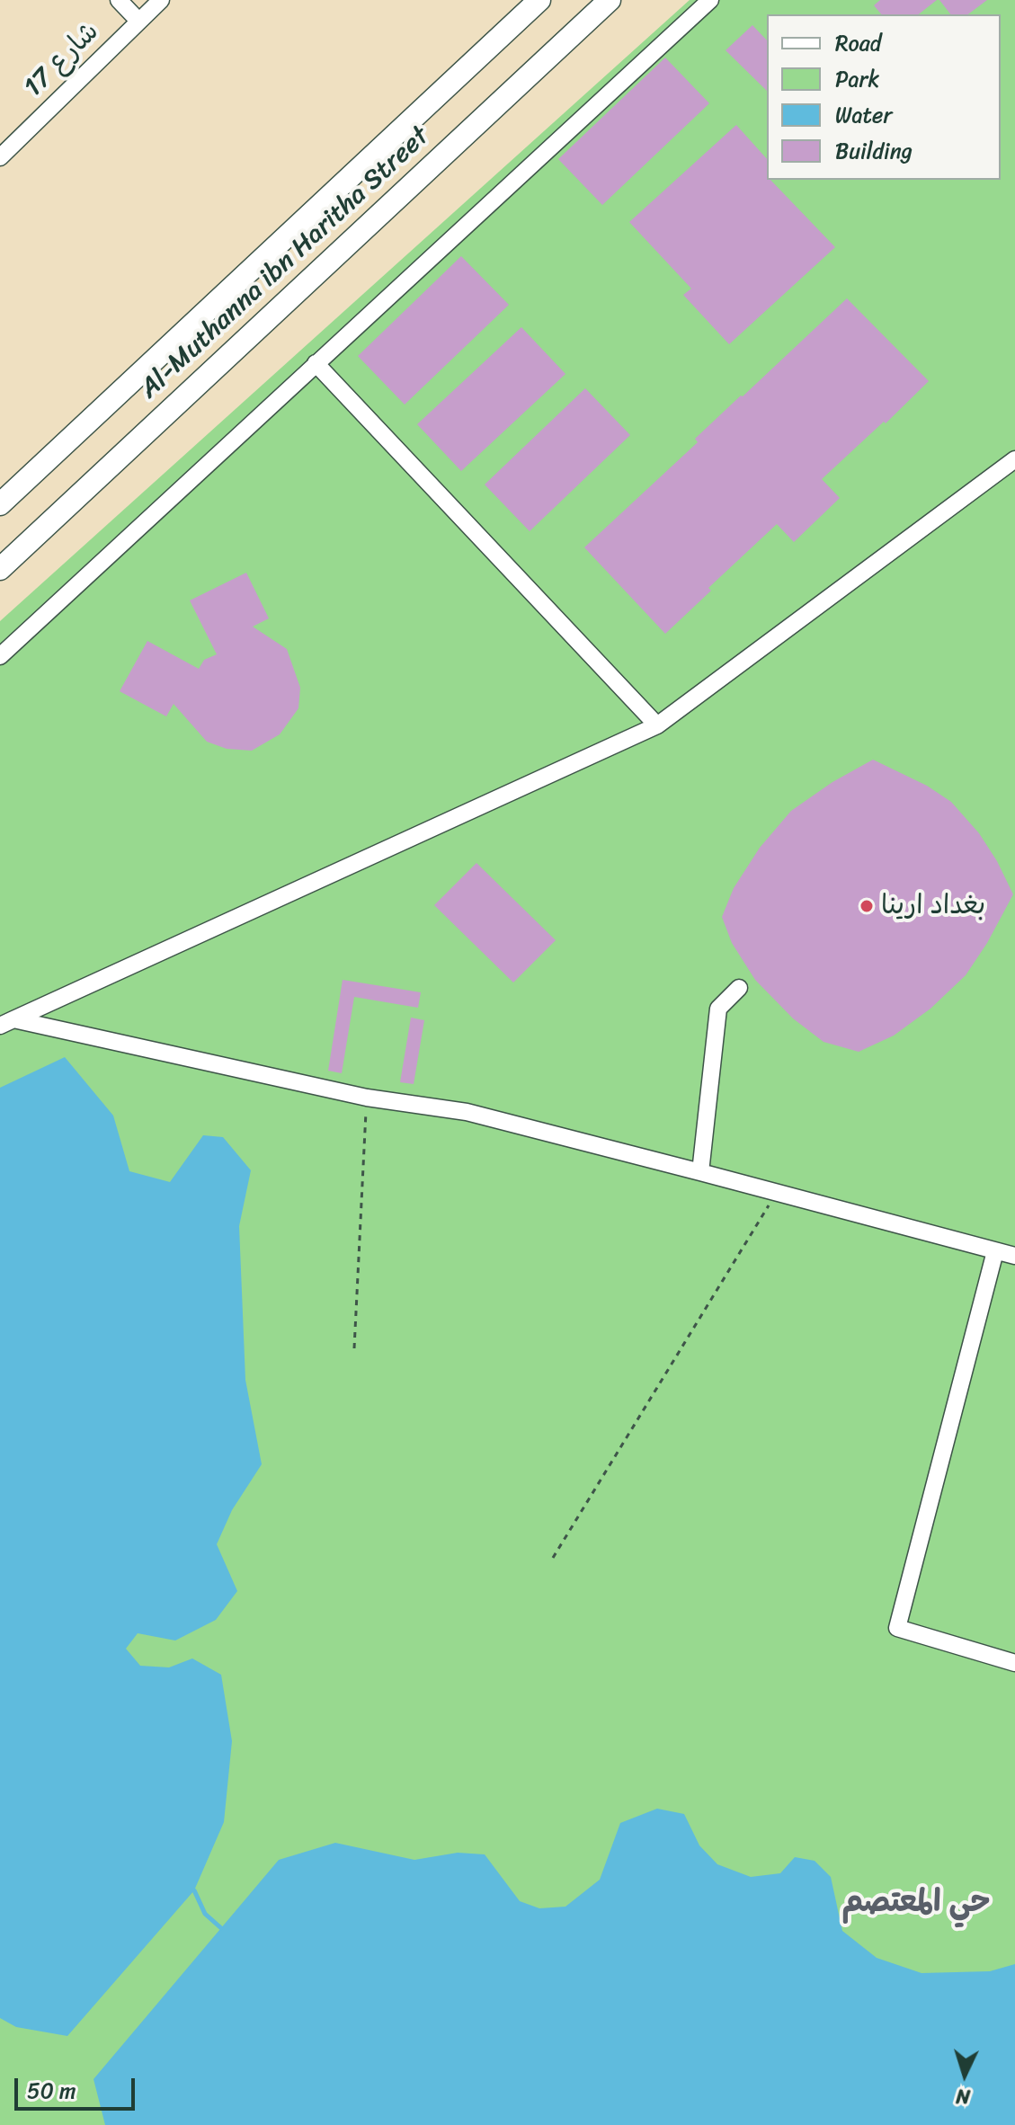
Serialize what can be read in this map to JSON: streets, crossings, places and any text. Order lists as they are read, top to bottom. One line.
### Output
{"streets":{"main road":["Al-Muthanna ibn Haritha Street"],"street":["شارع 17"]},"districts":["حي المعتصم"],"places":["بغداد ارينا"],"legend":["Road","Park","Water","Building"],"scale_bar":"50 m","north":"bottom"}
